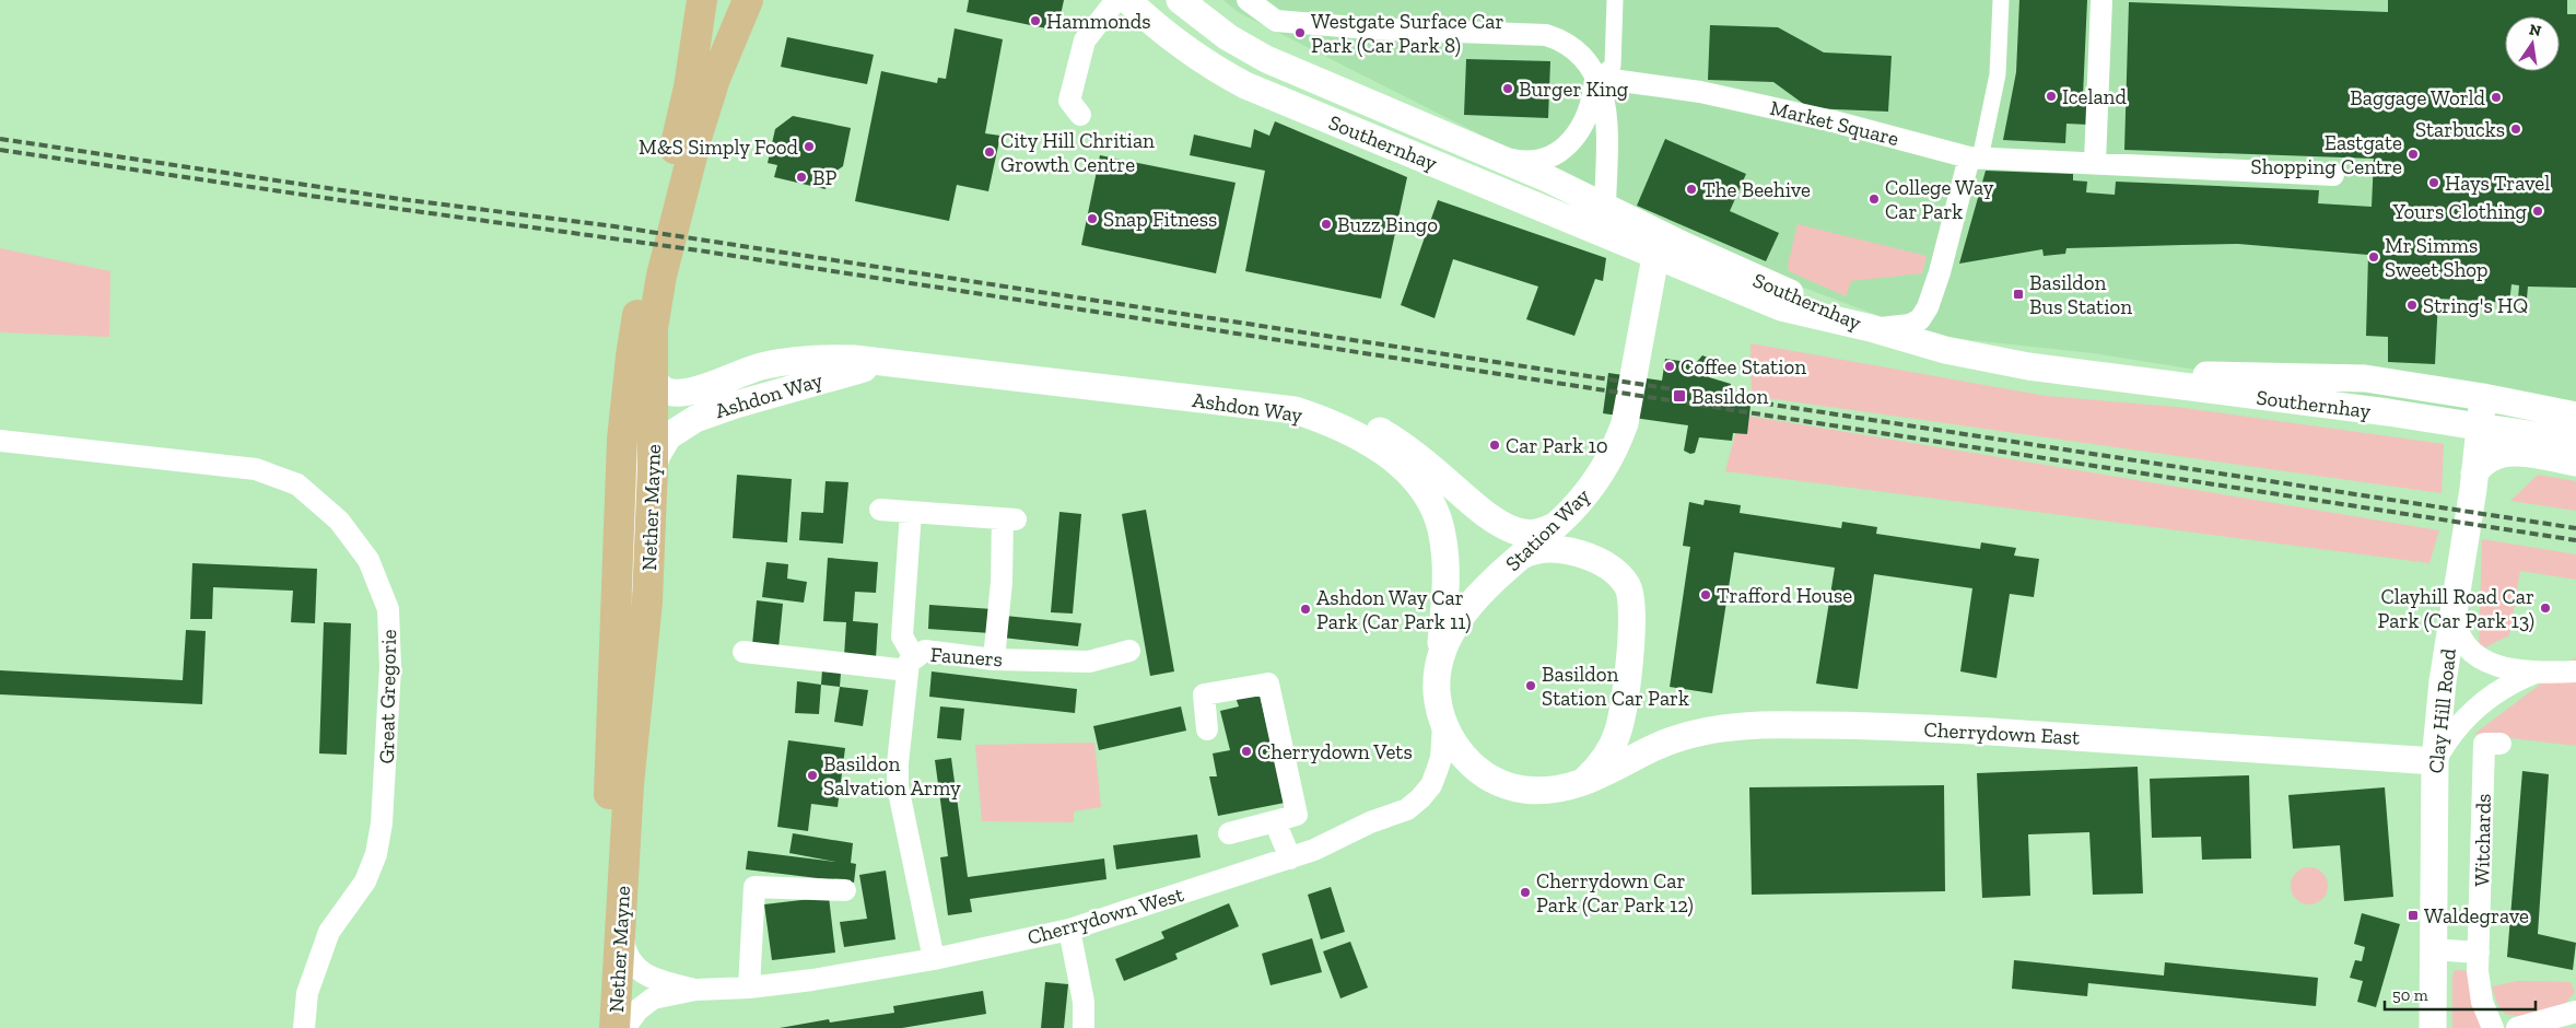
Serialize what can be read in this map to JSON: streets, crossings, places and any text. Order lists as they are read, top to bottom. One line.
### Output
{"streets":{"main road":["Nether Mayne"],"street":["Market Square","Southernhay","Ashdon Way","Station Way","Fauners","Great Gregorie","Clay Hill Road","Cherrydown East","Witchards","Cherrydown West"]},"crossings":[["Southernhay","Station Way"],["Southernhay","Clay Hill Road"],["Ashdon Way","Nether Mayne"],["Ashdon Way","Station Way"],["Ashdon Way","Cherrydown East"],["Nether Mayne","Cherrydown West"],["Station Way","Cherrydown East"],["Fauners","Cherrydown West"],["Clay Hill Road","Cherrydown East"],["Cherrydown East","Cherrydown West"]],"places":{"other":["Hammonds","Westgate Surface Car Park (Car Park 8)","Burger King","Iceland","Baggage World","Starbucks","M&S Simply Food","City Hill Chritian Growth Centre","Eastgate Shopping Centre","BP","Hays Travel","The Beehive","College Way Car Park","Yours Clothing","Snap Fitness","Buzz Bingo","Mr Simms Sweet Shop","String's HQ","Coffee Station","Car Park 10","Trafford House","Clayhill Road Car Park (Car Park 13)","Ashdon Way Car Park (Car Park 11)","Basildon Station Car Park","Cherrydown Vets","Basildon Salvation Army","Cherrydown Car Park (Car Park 12)"],"transit":["Basildon Bus Station","Basildon","Waldegrave"]},"scale_bar":"50 m","north":"top"}
